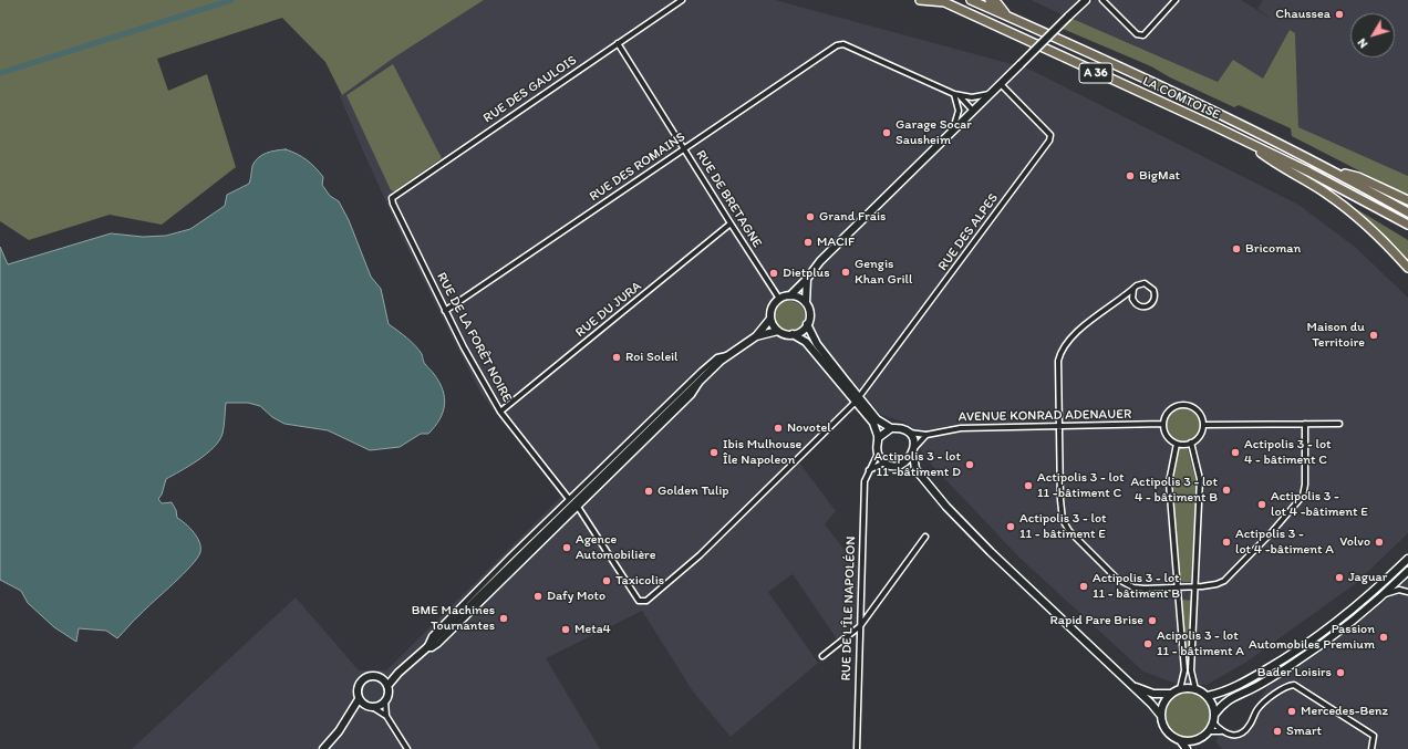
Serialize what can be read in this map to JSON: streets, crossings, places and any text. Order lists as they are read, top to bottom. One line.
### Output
{"streets":{"highway":["A 36","LA COMTOISE"],"street":["RUE DES GAULOIS","RUE DES ROMAINS","RUE DE BRETAGNE","RUE DES ALPES","RUE DU JURA","RUE DE LA FORÊT NOIRE","AVENUE KONRAD ADENAUER","RUE DE L'ÎLE NAPOLÉON"]},"crossings":[["RUE DES GAULOIS","RUE DE BRETAGNE"],["RUE DES GAULOIS","RUE DE LA FORÊT NOIRE"],["RUE DES ROMAINS","RUE DE BRETAGNE"],["RUE DES ROMAINS","RUE DE LA FORÊT NOIRE"],["RUE DE BRETAGNE","RUE DU JURA"],["RUE DU JURA","RUE DE LA FORÊT NOIRE"],["AVENUE KONRAD ADENAUER","RUE DE L'ÎLE NAPOLÉON"]],"places":["Chaussea","Garage Socar Sausheim","BigMat","Grand Frais","MACIF","Bricoman","Gengis Khan Grill","Dietplus","Maison du Territoire","Roi Soleil","Novotel","Ibis Mulhouse Île Napoleon","Actipolis 3 - lot 4 - bâtiment C","Actipolis 3 - lot 11 -bâtiment D","Actipolis 3 - lot 11 -bâtiment C","Actipolis 3 - lot 4 - bâtiment B","Golden Tulip","Actipolis 3 - lot 4 -bâtiment E","Actipolis 3 - lot 11 - bâtiment E","Actipolis 3 - lot 4 -bâtiment A","Volvo","Agence Automobilière","Jaguar","Taxicolis","Actipolis 3 - lot 11 - bâtiment B","Dafy Moto","BME Machines Tournantes","Rapid Pare Brise","Meta4","Passion Automobiles Premium","Acipolis 3 - lot 11 - bâtiment A","Bader Loisirs","Mercedes-Benz","Smart"],"north":"bottom left"}
